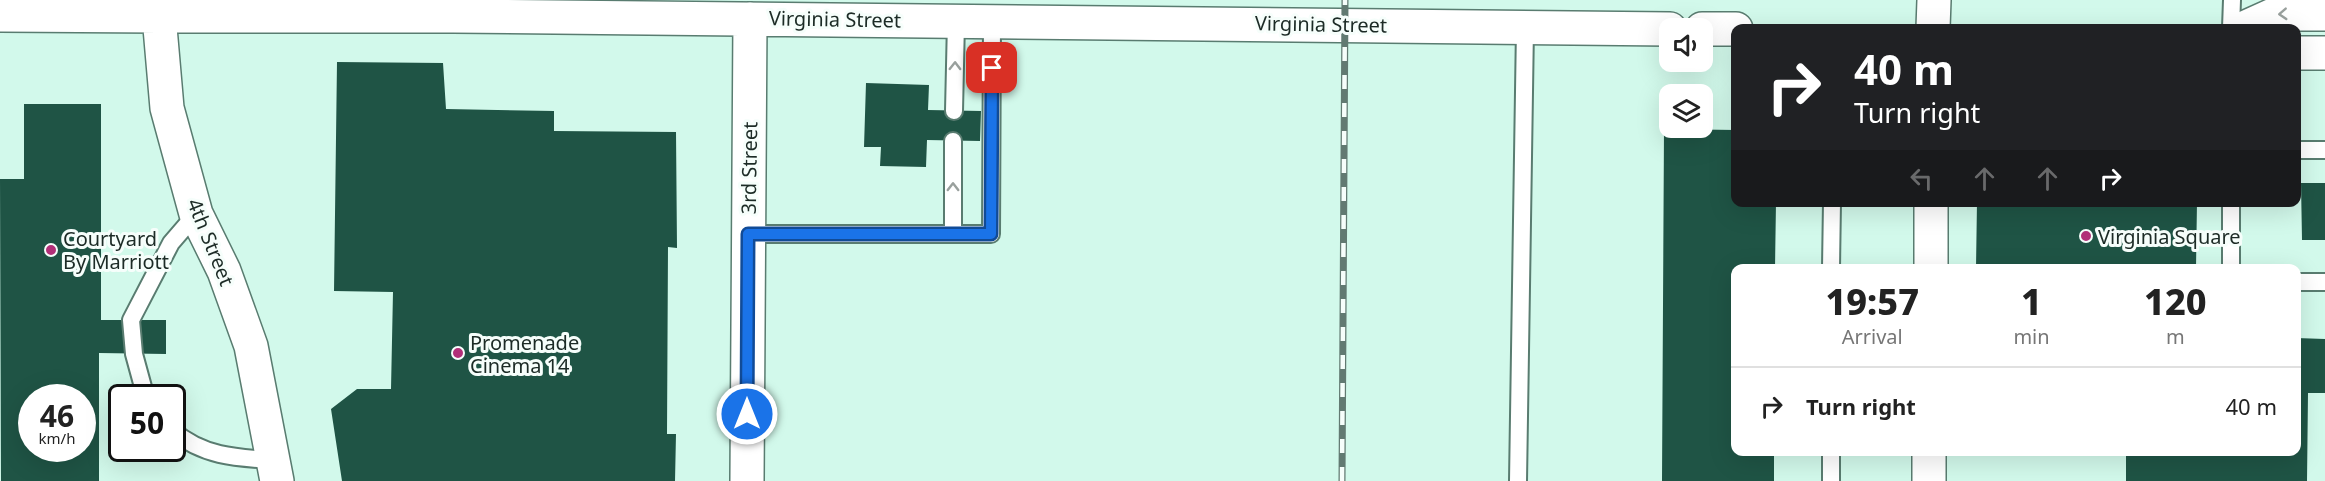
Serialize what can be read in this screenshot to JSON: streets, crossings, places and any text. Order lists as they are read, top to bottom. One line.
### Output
{"streets":{"main road":["Virginia Street","3rd Street","4th Street"]},"crossings":[["Virginia Street","3rd Street"],["Virginia Street","4th Street"]],"places":["Virginia Square","Courtyard By Marriott","Promenade Cinema 14"],"page":{"turn":["40 m","Turn right"],"eta":["19:57","Arrival","1","min","120","m"],"list":[{"name":"Turn right","value":"40 m"}],"speed":"46 km/h","limit":"50"}}
